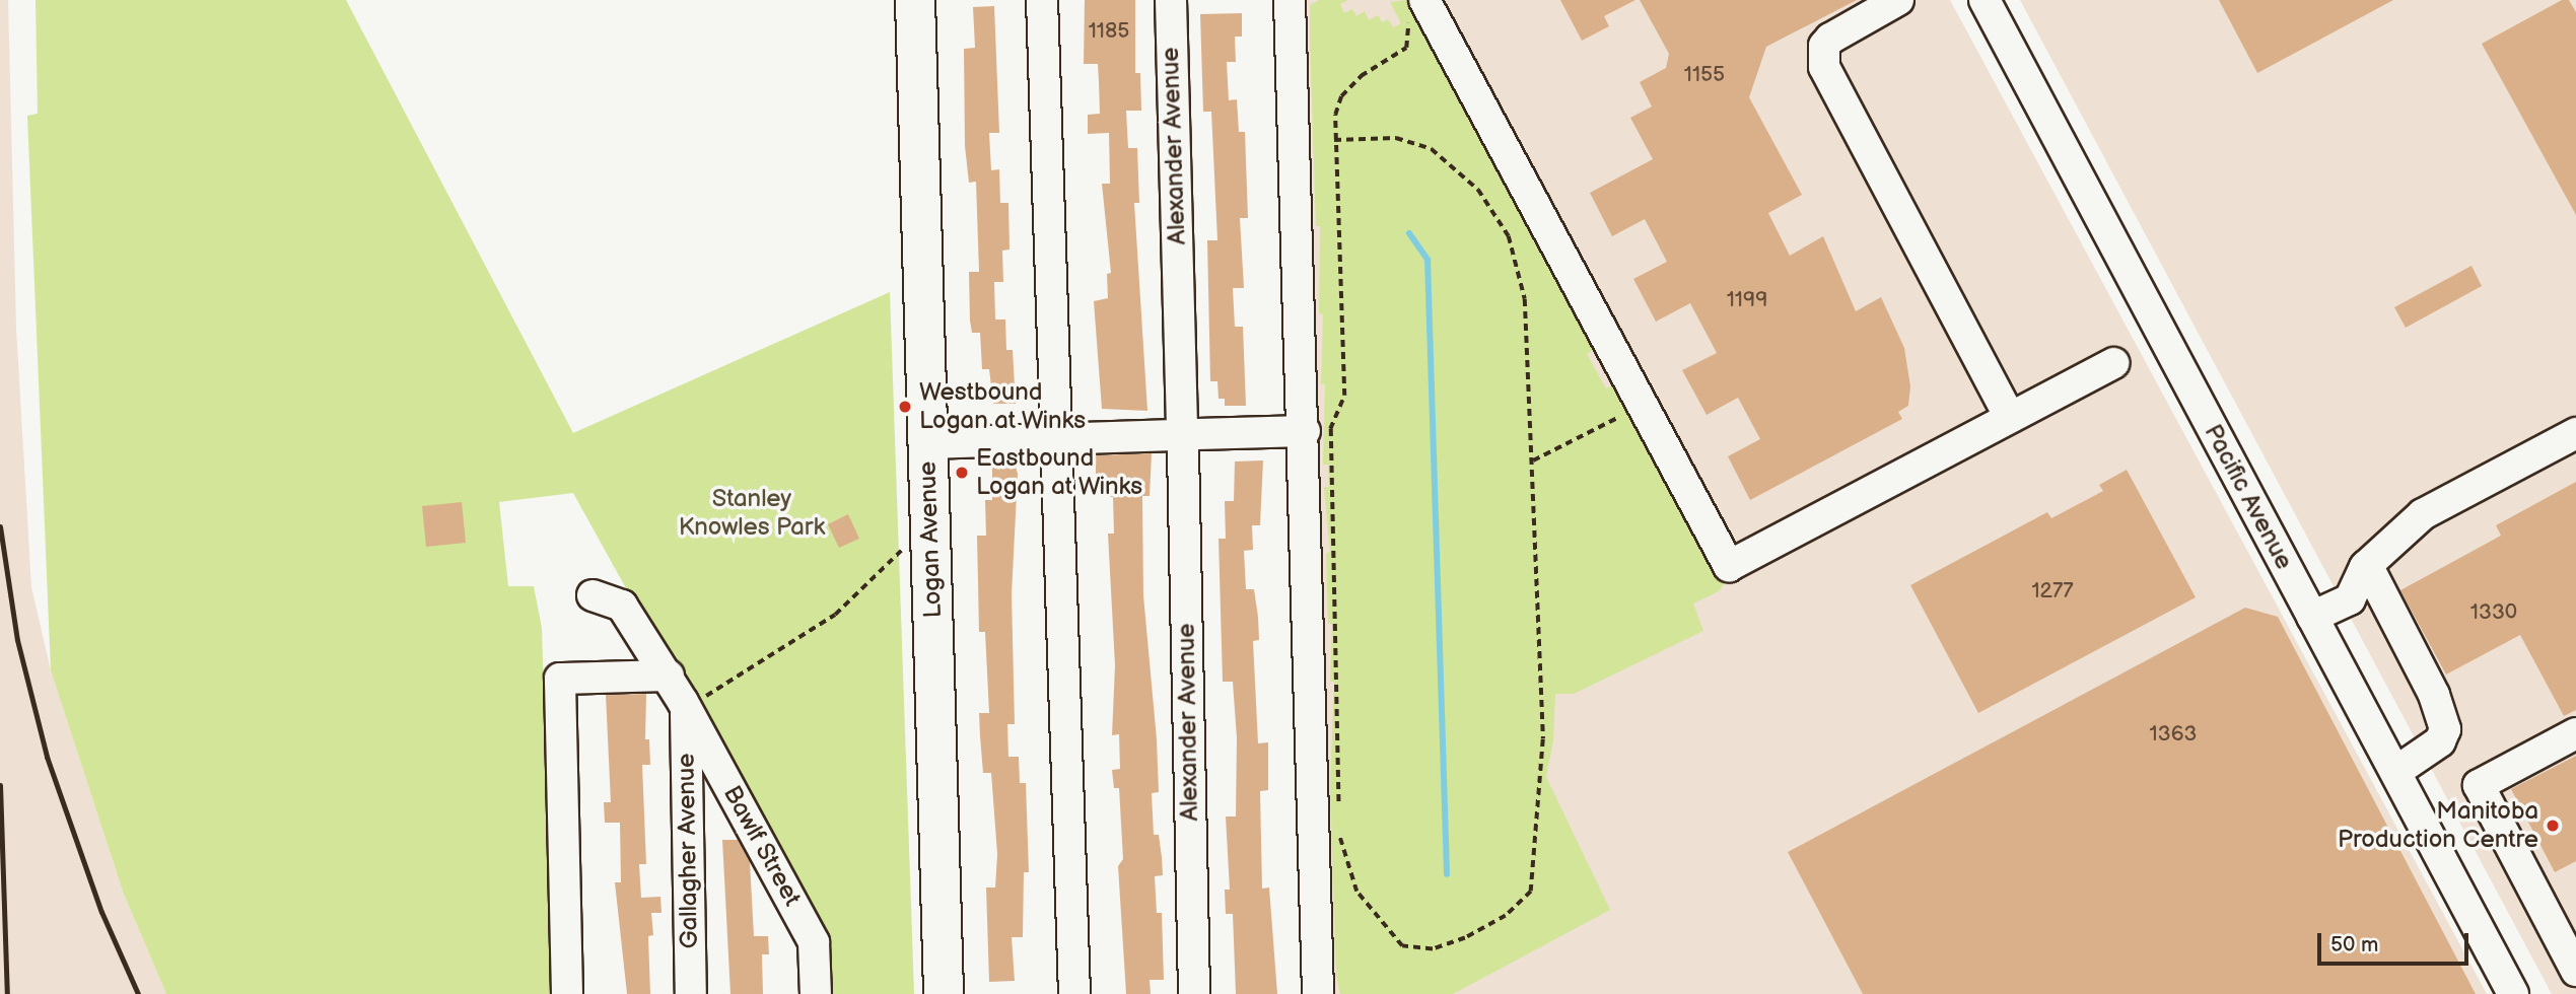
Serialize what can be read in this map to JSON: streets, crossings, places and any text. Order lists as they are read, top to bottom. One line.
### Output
{"streets":{"main road":["Logan Avenue"],"street":["Alexander Avenue","Pacific Avenue","Bawlf Street","Gallagher Avenue"]},"crossings":[["Bawlf Street","Gallagher Avenue"]],"parks":["Stanley Knowles Park"],"places":["Westbound Logan at Winks","Eastbound Logan at Winks","Manitoba Production Centre"],"house_numbers":["1185","1155","1199","1277","1330","1363"],"scale_bar":"50 m"}
